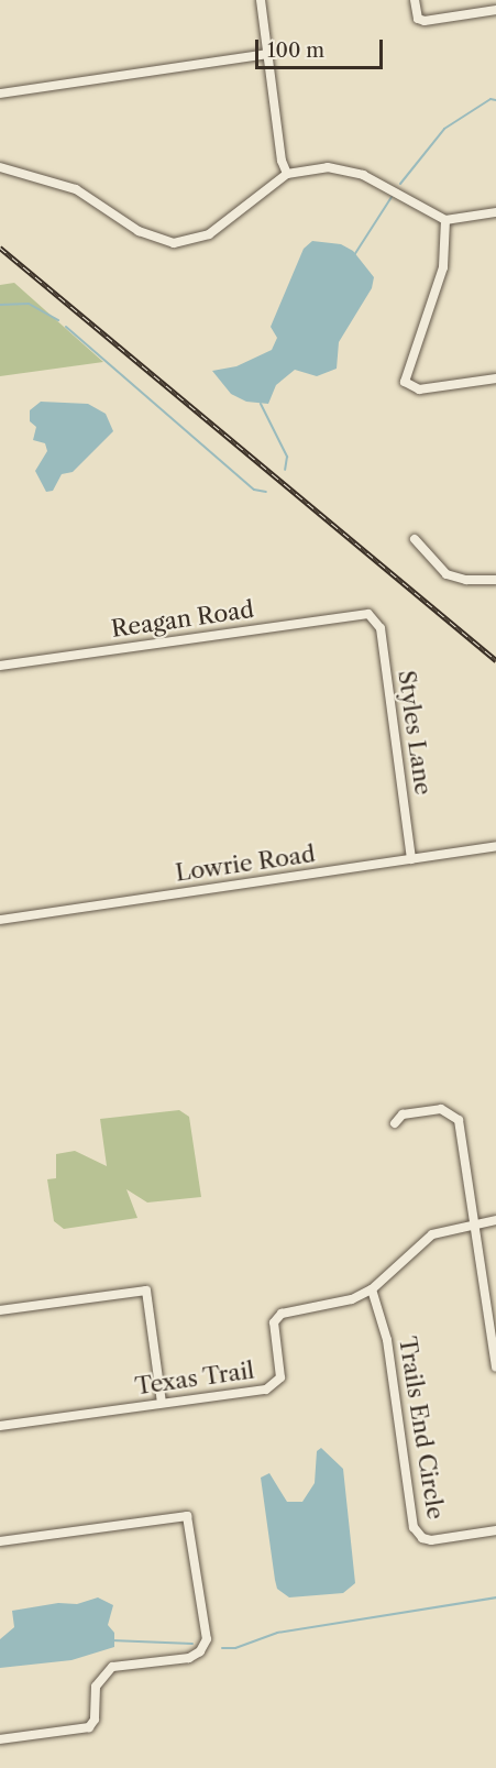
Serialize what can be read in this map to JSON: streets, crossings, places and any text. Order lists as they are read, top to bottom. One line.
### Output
{"streets":{"street":["Reagan Road","Styles Lane","Lowrie Road","Texas Trail","Trails End Circle"]},"crossings":[["Reagan Road","Styles Lane"],["Styles Lane","Lowrie Road"],["Texas Trail","Trails End Circle"]],"scale_bar":"100 m"}
